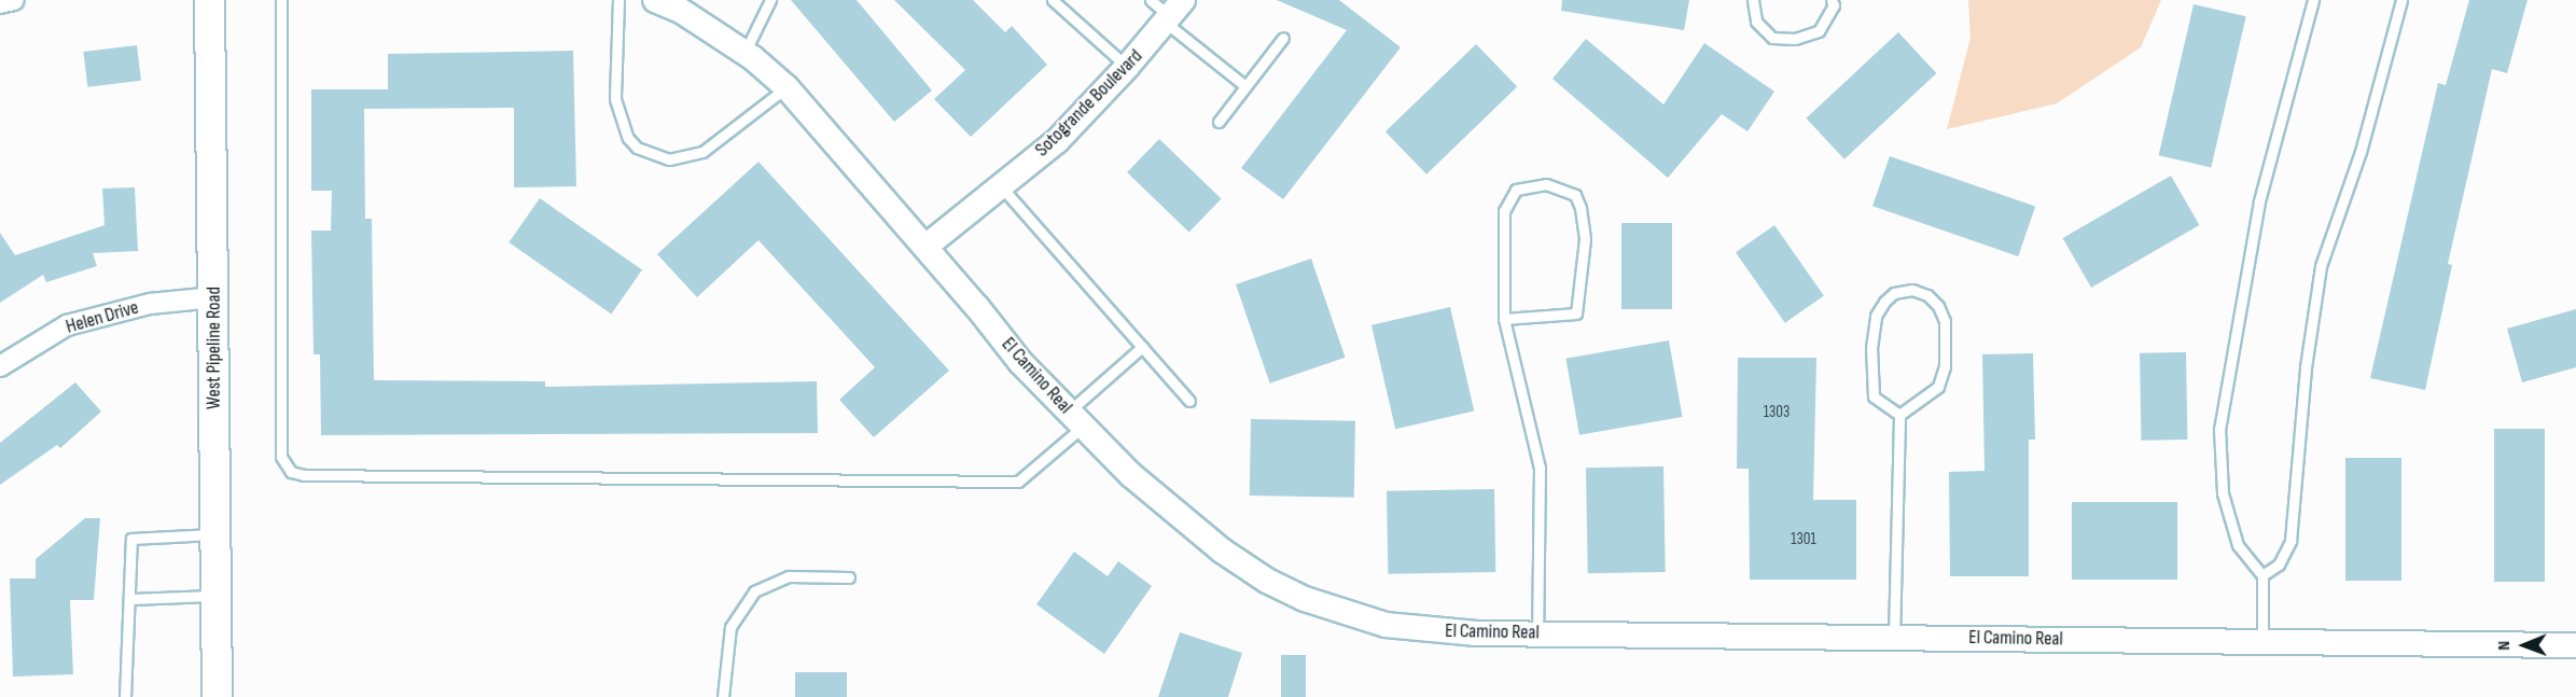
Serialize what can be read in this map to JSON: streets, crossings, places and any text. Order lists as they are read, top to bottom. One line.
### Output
{"streets":{"main road":["West Pipeline Road"],"street":["Sotogrande Boulevard","Helen Drive","El Camino Real"]},"crossings":[["Sotogrande Boulevard","El Camino Real"],["Helen Drive","West Pipeline Road"]],"house_numbers":["1303","1301"],"north":"left"}
